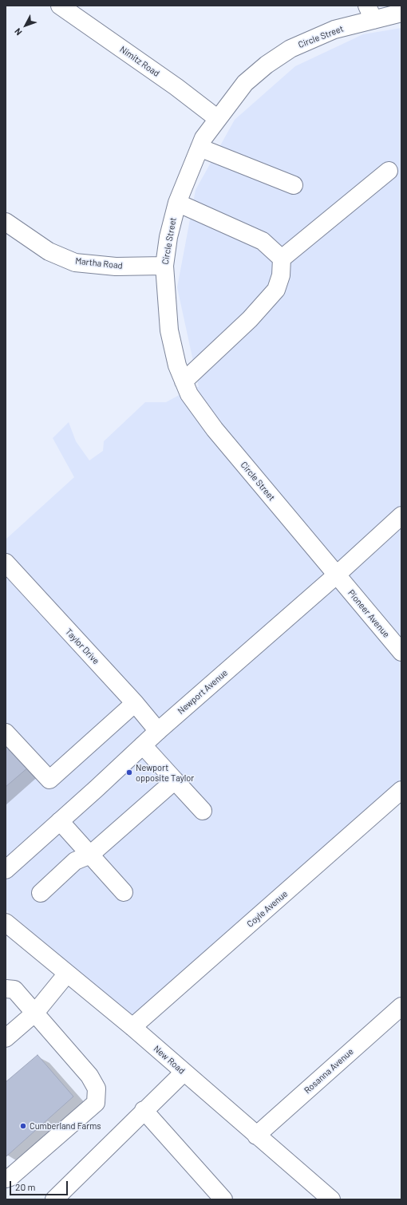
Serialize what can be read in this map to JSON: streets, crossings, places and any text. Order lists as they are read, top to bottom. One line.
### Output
{"streets":{"street":["Circle Street","Nimitz Road","Martha Road","Pioneer Avenue","Taylor Drive","Newport Avenue","Coyle Avenue","New Road","Rosanna Avenue"]},"crossings":[["Circle Street","Nimitz Road"],["Circle Street","Martha Road"],["Circle Street","Pioneer Avenue"],["Circle Street","Newport Avenue"],["Pioneer Avenue","Newport Avenue"],["Taylor Drive","Newport Avenue"],["Coyle Avenue","New Road"],["New Road","Rosanna Avenue"]],"places":["Newport opposite Taylor","Cumberland Farms"],"scale_bar":"20 m","north":"bottom left"}
